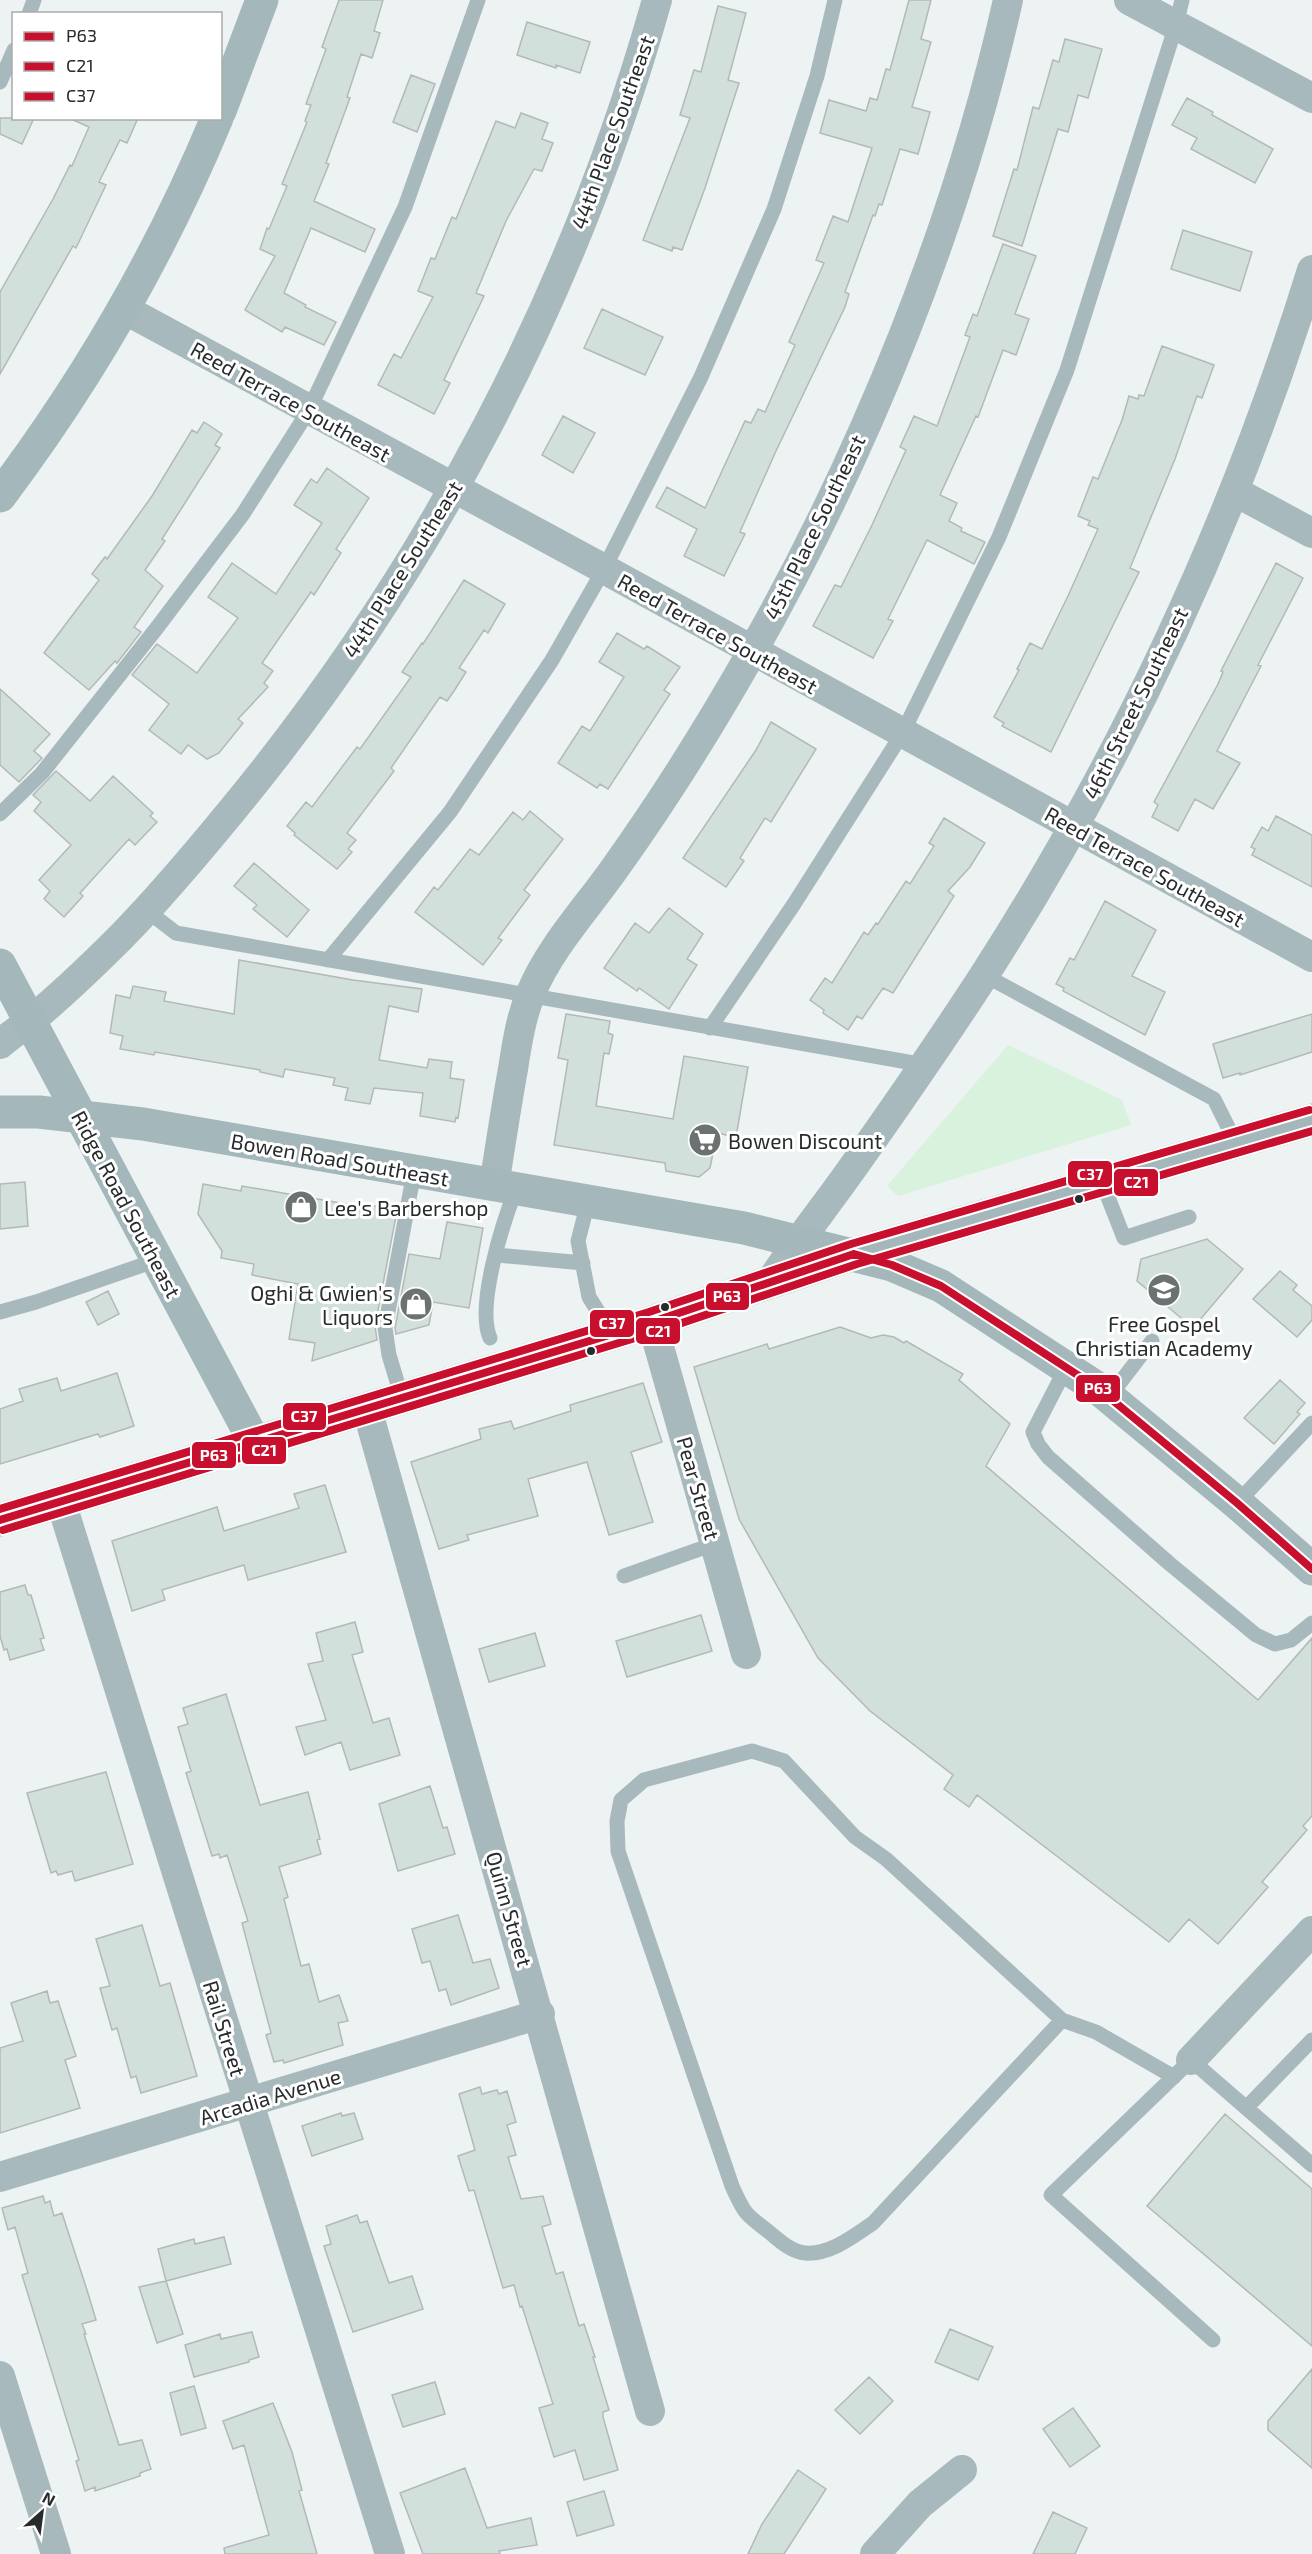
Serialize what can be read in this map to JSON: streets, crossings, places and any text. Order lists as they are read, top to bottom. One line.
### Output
{"streets":{"main road":["Bowen Road Southeast","Ridge Road Southeast"],"street":["44th Place Southeast","Reed Terrace Southeast","45th Place Southeast","46th Street Southeast","Pear Street","Quinn Street","Rail Street","Arcadia Avenue"]},"crossings":[["44th Place Southeast","Reed Terrace Southeast"],["44th Place Southeast","Ridge Road Southeast"],["Reed Terrace Southeast","45th Place Southeast"],["Reed Terrace Southeast","46th Street Southeast"],["45th Place Southeast","Bowen Road Southeast"],["46th Street Southeast","Bowen Road Southeast"],["Bowen Road Southeast","Ridge Road Southeast"],["Quinn Street","Arcadia Avenue"],["Rail Street","Arcadia Avenue"]],"places":{"supermarket":["Bowen Discount"],"shop":["Lee's Barbershop","Oghi & Gwien's Liquors"],"school or university":["Free Gospel Christian Academy"]},"lines":["transit line C37","transit line C21","transit line P63"],"legend":["P63","C21","C37"],"north":"top right"}
